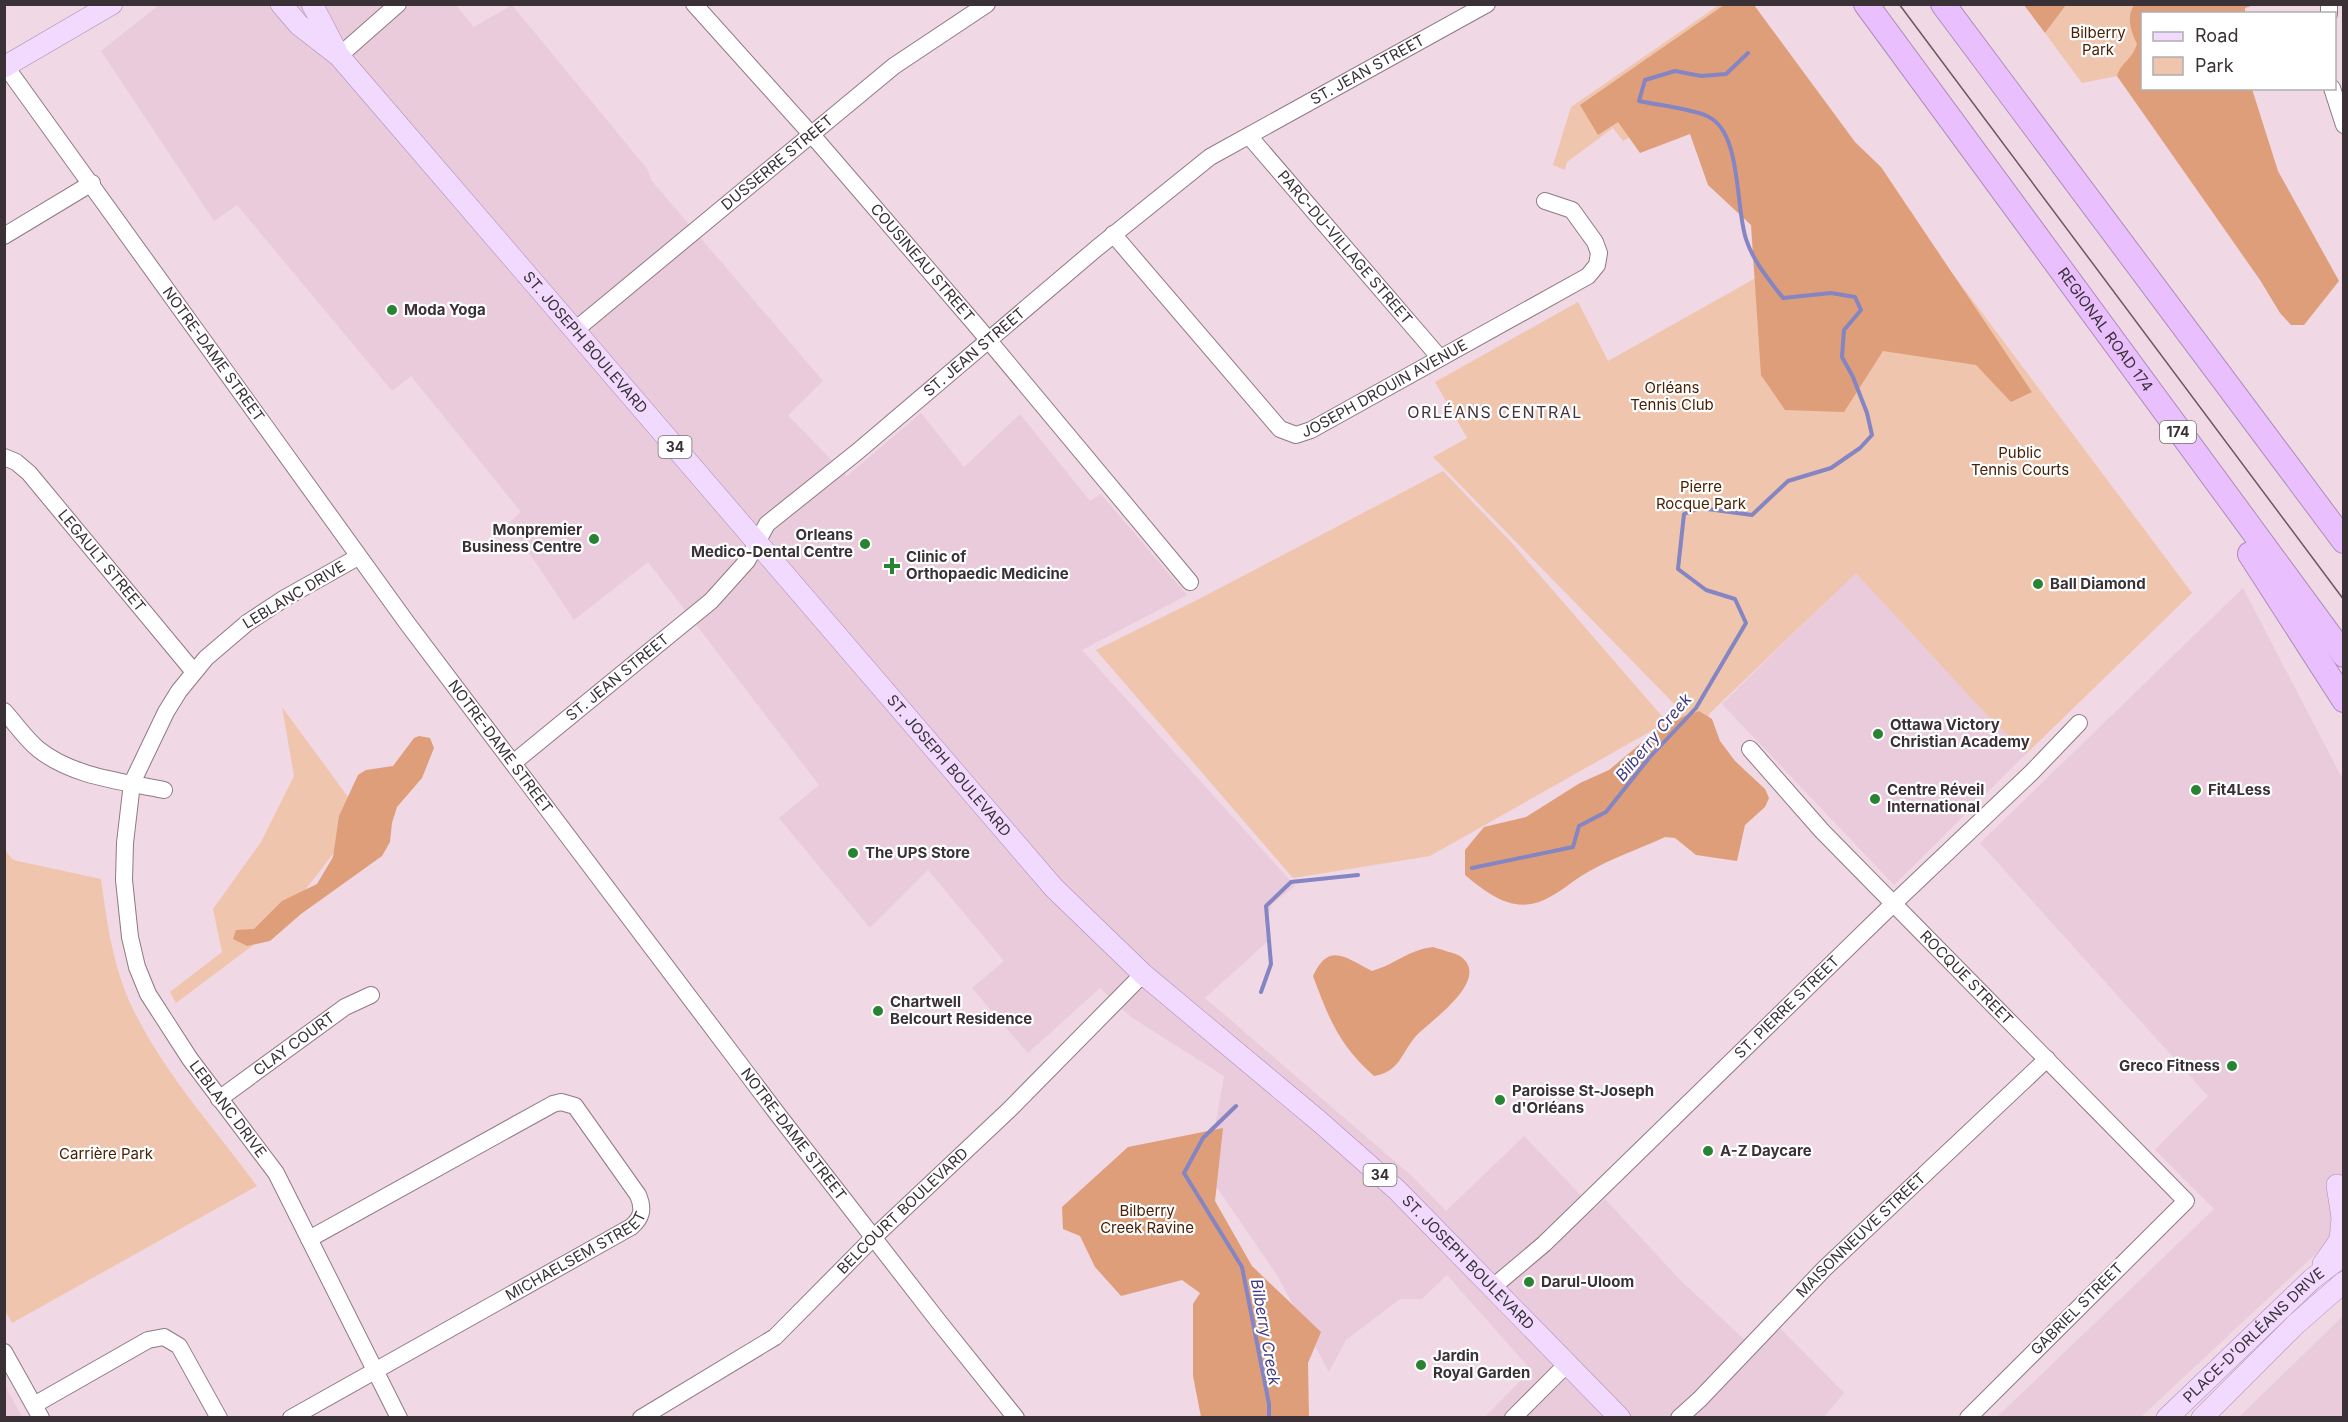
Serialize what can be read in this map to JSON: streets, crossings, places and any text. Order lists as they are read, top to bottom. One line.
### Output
{"streets":{"highway":["REGIONAL ROAD 174","174"],"main road":["ST. JOSEPH BOULEVARD","34","PLACE-D'ORLÉANS DRIVE"],"street":["ST. JEAN STREET","DUSSERRE STREET","PARC-DU-VILLAGE STREET","COUSINEAU STREET","NOTRE-DAME STREET","JOSEPH DROUIN AVENUE","LEGAULT STREET","LEBLANC DRIVE","ROCQUE STREET","ST. PIERRE STREET","CLAY COURT","BELCOURT BOULEVARD","MAISONNEUVE STREET","MICHAELSEM STREET","GABRIEL STREET"]},"crossings":[["ST. JEAN STREET","PARC-DU-VILLAGE STREET"],["ST. JEAN STREET","COUSINEAU STREET"],["ST. JEAN STREET","ST. JOSEPH BOULEVARD"],["ST. JEAN STREET","NOTRE-DAME STREET"],["ST. JEAN STREET","JOSEPH DROUIN AVENUE"],["DUSSERRE STREET","COUSINEAU STREET"],["DUSSERRE STREET","ST. JOSEPH BOULEVARD"],["PARC-DU-VILLAGE STREET","JOSEPH DROUIN AVENUE"],["ST. JOSEPH BOULEVARD","ST. PIERRE STREET"],["ST. JOSEPH BOULEVARD","BELCOURT BOULEVARD"],["NOTRE-DAME STREET","LEBLANC DRIVE"],["NOTRE-DAME STREET","BELCOURT BOULEVARD"],["LEGAULT STREET","LEBLANC DRIVE"],["LEBLANC DRIVE","CLAY COURT"],["LEBLANC DRIVE","MICHAELSEM STREET"],["ROCQUE STREET","ST. PIERRE STREET"],["ROCQUE STREET","MAISONNEUVE STREET"],["ROCQUE STREET","GABRIEL STREET"]],"districts":["ORLÉANS CENTRAL"],"water":["Bilberry Creek"],"parks":["Bilberry Park","Orléans Tennis Club","Public Tennis Courts","Pierre Rocque Park","Carrière Park","Bilberry Creek Ravine"],"places":{"other":["Moda Yoga","Monpremier Business Centre","Orleans Medico-Dental Centre","Ball Diamond","Ottawa Victory Christian Academy","Fit4Less","Centre Réveil International","The UPS Store","Chartwell Belcourt Residence","Greco Fitness","Paroisse St-Joseph d'Orléans","A-Z Daycare","Darul-Uloom","Jardin Royal Garden"],"health":["Clinic of Orthopaedic Medicine"]},"legend":["Road","Park"]}
